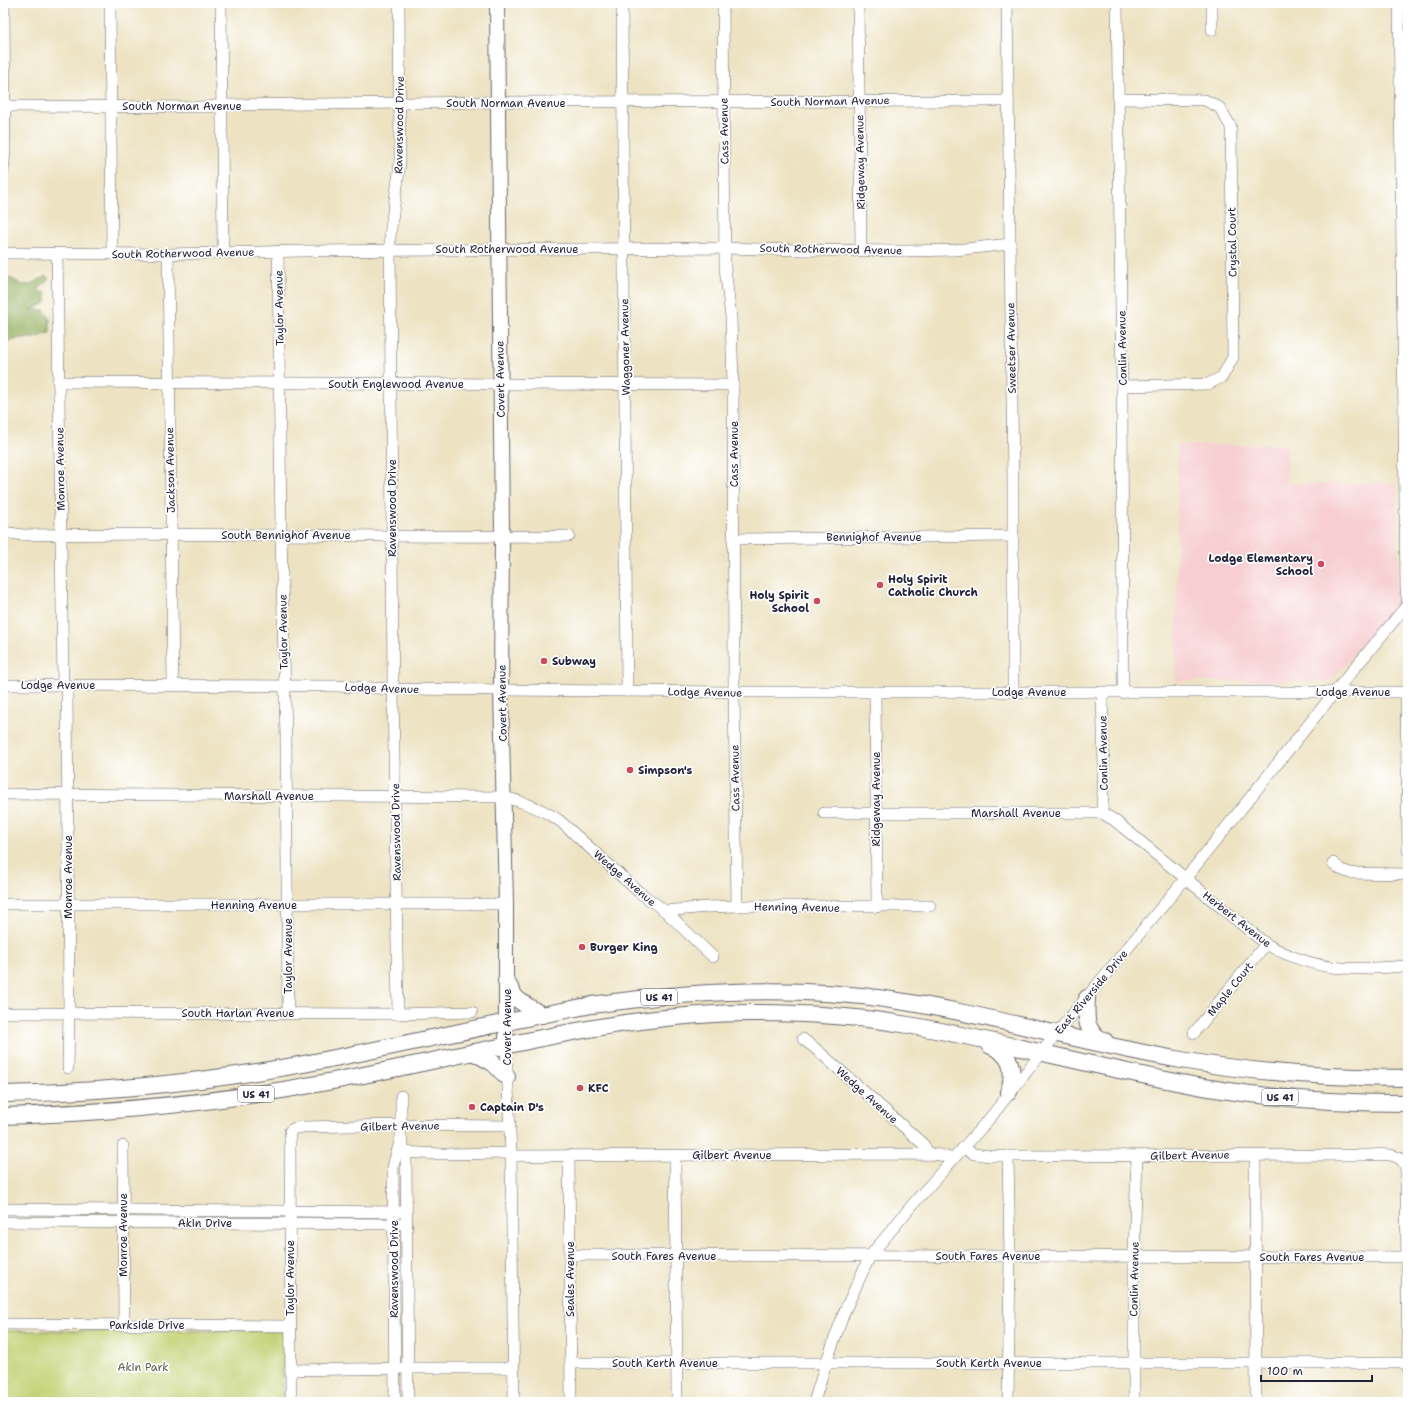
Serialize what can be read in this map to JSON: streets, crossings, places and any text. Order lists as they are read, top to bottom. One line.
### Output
{"streets":{"highway":["US 41"],"main road":["Covert Avenue"],"street":["South Norman Avenue","Ravenswood Drive","Cass Avenue","Ridgeway Avenue","Crystal Court","South Rotherwood Avenue","Taylor Avenue","Waggoner Avenue","Sweetser Avenue","Conlin Avenue","South Englewood Avenue","Monroe Avenue","Jackson Avenue","South Bennighof Avenue","Bennighof Avenue","Lodge Avenue","Marshall Avenue","Wedge Avenue","Henning Avenue","Herbert Avenue","Maple Court","East Riverside Drive","South Harlan Avenue","Gilbert Avenue","Akin Drive","South Fares Avenue","Seales Avenue","Parkside Drive","South Kerth Avenue"]},"crossings":[["South Norman Avenue","Ravenswood Drive"],["South Norman Avenue","Cass Avenue"],["South Norman Avenue","Ridgeway Avenue"],["South Norman Avenue","Waggoner Avenue"],["South Norman Avenue","Sweetser Avenue"],["South Norman Avenue","Covert Avenue"],["Ravenswood Drive","South Rotherwood Avenue"],["Ravenswood Drive","South Englewood Avenue"],["Ravenswood Drive","South Bennighof Avenue"],["Ravenswood Drive","Lodge Avenue"],["Ravenswood Drive","Marshall Avenue"],["Ravenswood Drive","Henning Avenue"],["Ravenswood Drive","South Harlan Avenue"],["Ravenswood Drive","Gilbert Avenue"],["Ravenswood Drive","Akin Drive"],["Cass Avenue","South Rotherwood Avenue"],["Cass Avenue","South Englewood Avenue"],["Cass Avenue","Bennighof Avenue"],["Cass Avenue","Lodge Avenue"],["Cass Avenue","Henning Avenue"],["Ridgeway Avenue","South Rotherwood Avenue"],["Ridgeway Avenue","Lodge Avenue"],["Ridgeway Avenue","Marshall Avenue"],["Ridgeway Avenue","Henning Avenue"],["Crystal Court","Conlin Avenue"],["South Rotherwood Avenue","Taylor Avenue"],["South Rotherwood Avenue","Waggoner Avenue"],["South Rotherwood Avenue","Sweetser Avenue"],["South Rotherwood Avenue","Covert Avenue"],["South Rotherwood Avenue","Monroe Avenue"],["South Rotherwood Avenue","Jackson Avenue"],["Taylor Avenue","South Englewood Avenue"],["Taylor Avenue","South Bennighof Avenue"],["Taylor Avenue","Lodge Avenue"],["Taylor Avenue","Marshall Avenue"],["Taylor Avenue","Henning Avenue"],["Taylor Avenue","South Harlan Avenue"],["Taylor Avenue","Gilbert Avenue"],["Taylor Avenue","Akin Drive"],["Taylor Avenue","Parkside Drive"],["Waggoner Avenue","South Englewood Avenue"],["Waggoner Avenue","Lodge Avenue"],["Sweetser Avenue","Bennighof Avenue"],["Sweetser Avenue","Lodge Avenue"],["Conlin Avenue","Lodge Avenue"],["Conlin Avenue","Marshall Avenue"],["Conlin Avenue","Gilbert Avenue"],["Conlin Avenue","South Fares Avenue"],["Conlin Avenue","South Kerth Avenue"],["Covert Avenue","South Englewood Avenue"],["Covert Avenue","South Bennighof Avenue"],["Covert Avenue","Lodge Avenue"],["Covert Avenue","Marshall Avenue"],["Covert Avenue","Henning Avenue"],["Covert Avenue","US 41"],["Covert Avenue","Gilbert Avenue"],["South Englewood Avenue","Monroe Avenue"],["South Englewood Avenue","Jackson Avenue"],["Monroe Avenue","South Bennighof Avenue"],["Monroe Avenue","Lodge Avenue"],["Monroe Avenue","Marshall Avenue"],["Monroe Avenue","Henning Avenue"],["Monroe Avenue","South Harlan Avenue"],["Monroe Avenue","Akin Drive"],["Monroe Avenue","Parkside Drive"],["Jackson Avenue","South Bennighof Avenue"],["Jackson Avenue","Lodge Avenue"],["Lodge Avenue","East Riverside Drive"],["Marshall Avenue","Wedge Avenue"],["Wedge Avenue","Henning Avenue"],["Wedge Avenue","Gilbert Avenue"],["Herbert Avenue","Maple Court"],["Herbert Avenue","East Riverside Drive"],["East Riverside Drive","US 41"],["East Riverside Drive","Gilbert Avenue"],["East Riverside Drive","South Fares Avenue"],["East Riverside Drive","South Kerth Avenue"],["Gilbert Avenue","South Fares Avenue"],["Gilbert Avenue","Seales Avenue"],["South Fares Avenue","Seales Avenue"],["Seales Avenue","South Kerth Avenue"]],"parks":["Akin Park"],"places":["Lodge Elementary School","Holy Spirit Catholic Church","Holy Spirit School","Subway","Simpson's","Burger King","KFC","Captain D's"],"scale_bar":"100 m"}
